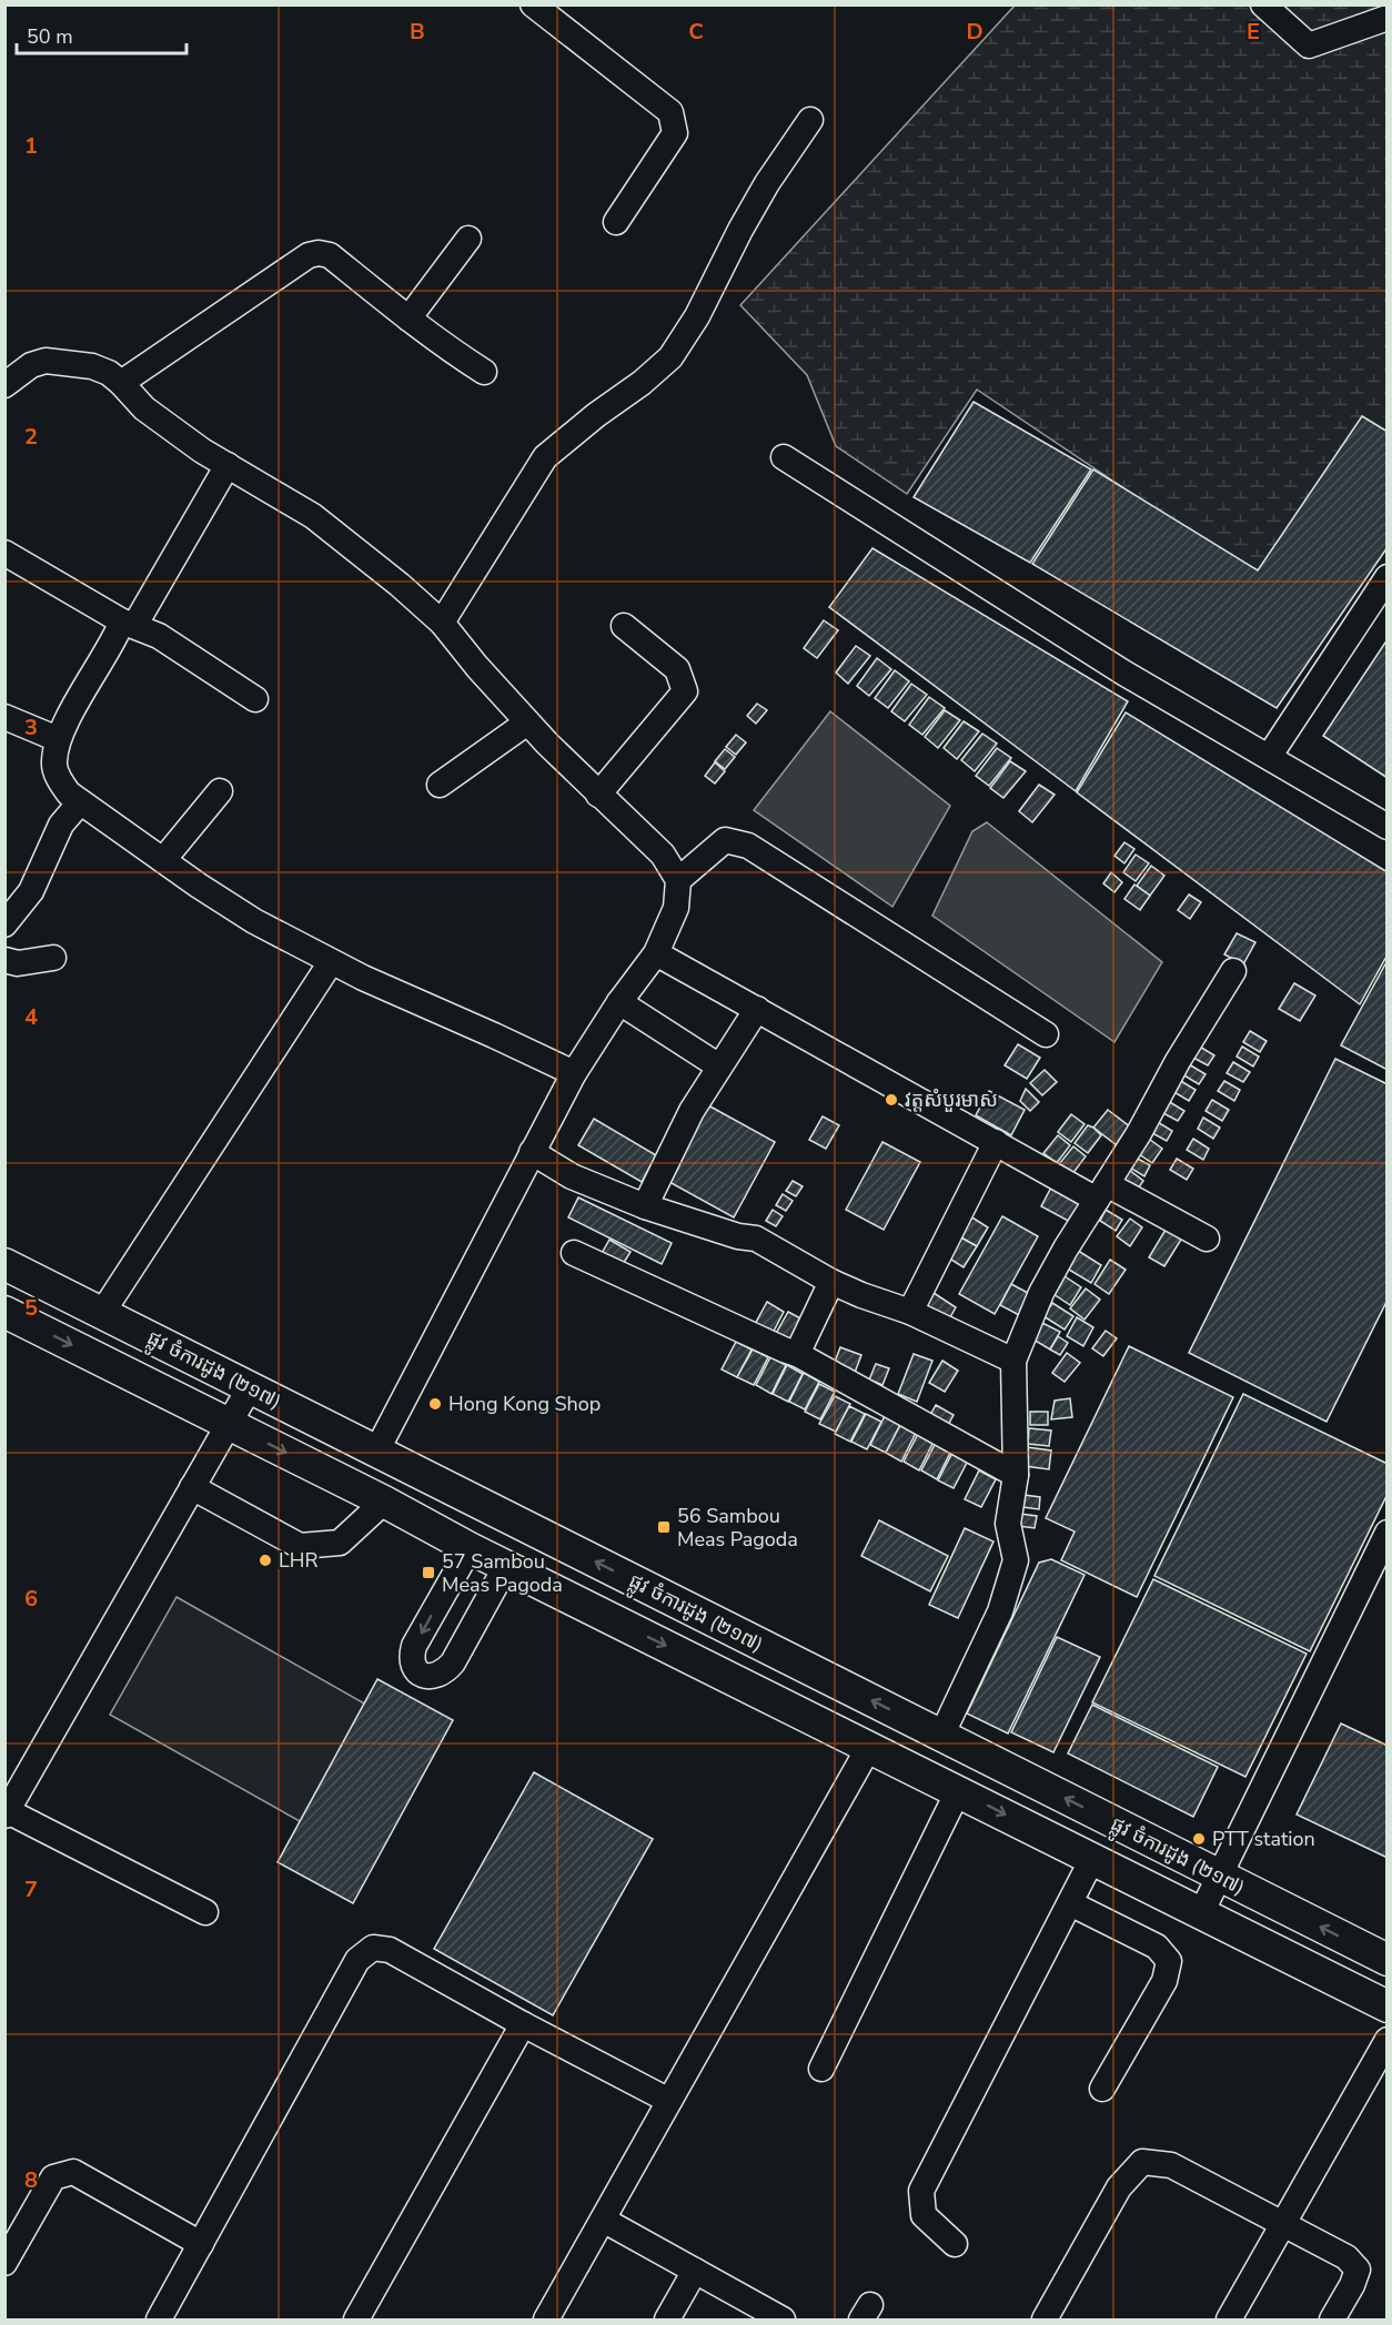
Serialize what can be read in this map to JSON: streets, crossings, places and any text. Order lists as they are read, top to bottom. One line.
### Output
{"streets":{"main road":["ផ្លូវ ចំការដូង (២១៧)"]},"places":{"other":["វត្តសំបួរមាស","Hong Kong Shop","LHR","PTT station"],"transit":["56 Sambou Meas Pagoda","57 Sambou Meas Pagoda"]},"scale_bar":"50 m","grid":{"columns":["B","C","D","E"],"rows":["1","2","3","4","5","6","7","8"]}}
